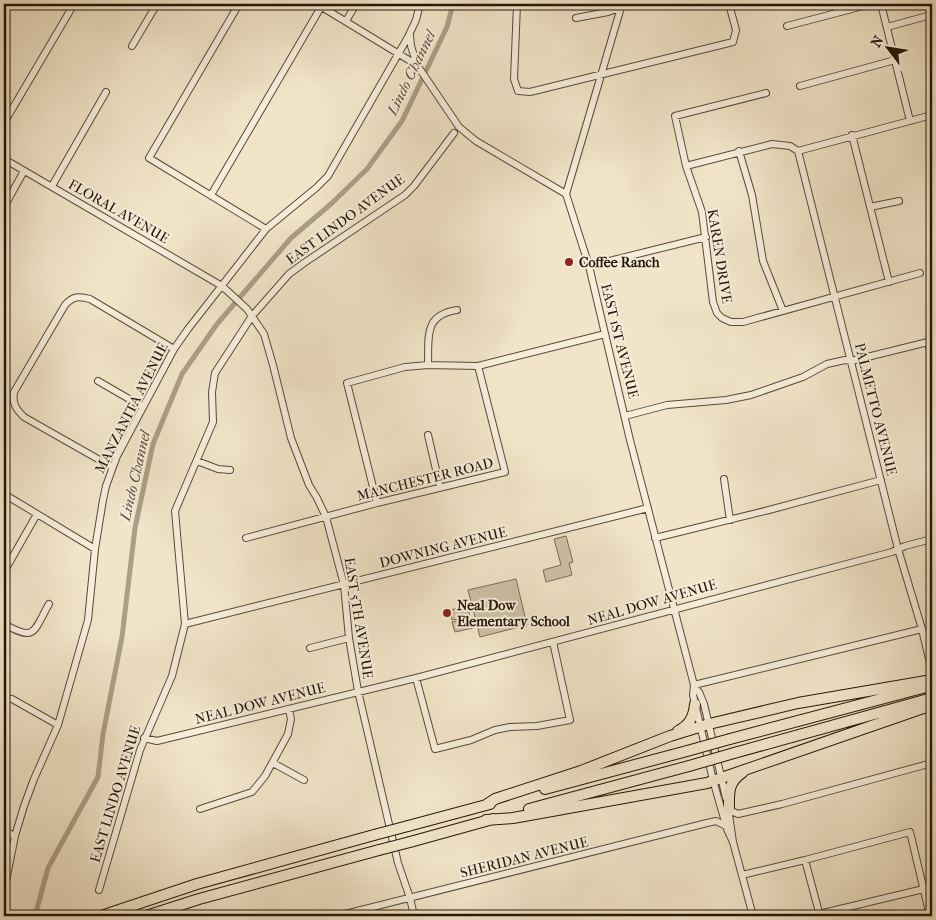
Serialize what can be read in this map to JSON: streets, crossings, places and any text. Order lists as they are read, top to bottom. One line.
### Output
{"streets":{"street":["FLORAL AVENUE","EAST LINDO AVENUE","KAREN DRIVE","EAST 1ST AVENUE","MANZANITA AVENUE","PALMETTO AVENUE","MANCHESTER ROAD","DOWNING AVENUE","NEAL DOW AVENUE","EAST 5TH AVENUE","SHERIDAN AVENUE"]},"crossings":[["FLORAL AVENUE","MANZANITA AVENUE"],["FLORAL AVENUE","EAST 5TH AVENUE"],["EAST LINDO AVENUE","DOWNING AVENUE"],["EAST LINDO AVENUE","NEAL DOW AVENUE"],["EAST LINDO AVENUE","EAST 5TH AVENUE"],["KAREN DRIVE","PALMETTO AVENUE"],["EAST 1ST AVENUE","DOWNING AVENUE"],["EAST 1ST AVENUE","NEAL DOW AVENUE"],["MANZANITA AVENUE","EAST 5TH AVENUE"],["PALMETTO AVENUE","NEAL DOW AVENUE"],["MANCHESTER ROAD","EAST 5TH AVENUE"],["DOWNING AVENUE","EAST 5TH AVENUE"],["NEAL DOW AVENUE","EAST 5TH AVENUE"],["EAST 5TH AVENUE","SHERIDAN AVENUE"]],"water":["Lindo Channel"],"places":["Coffee Ranch","Neal Dow Elementary School"],"north":"top left"}
